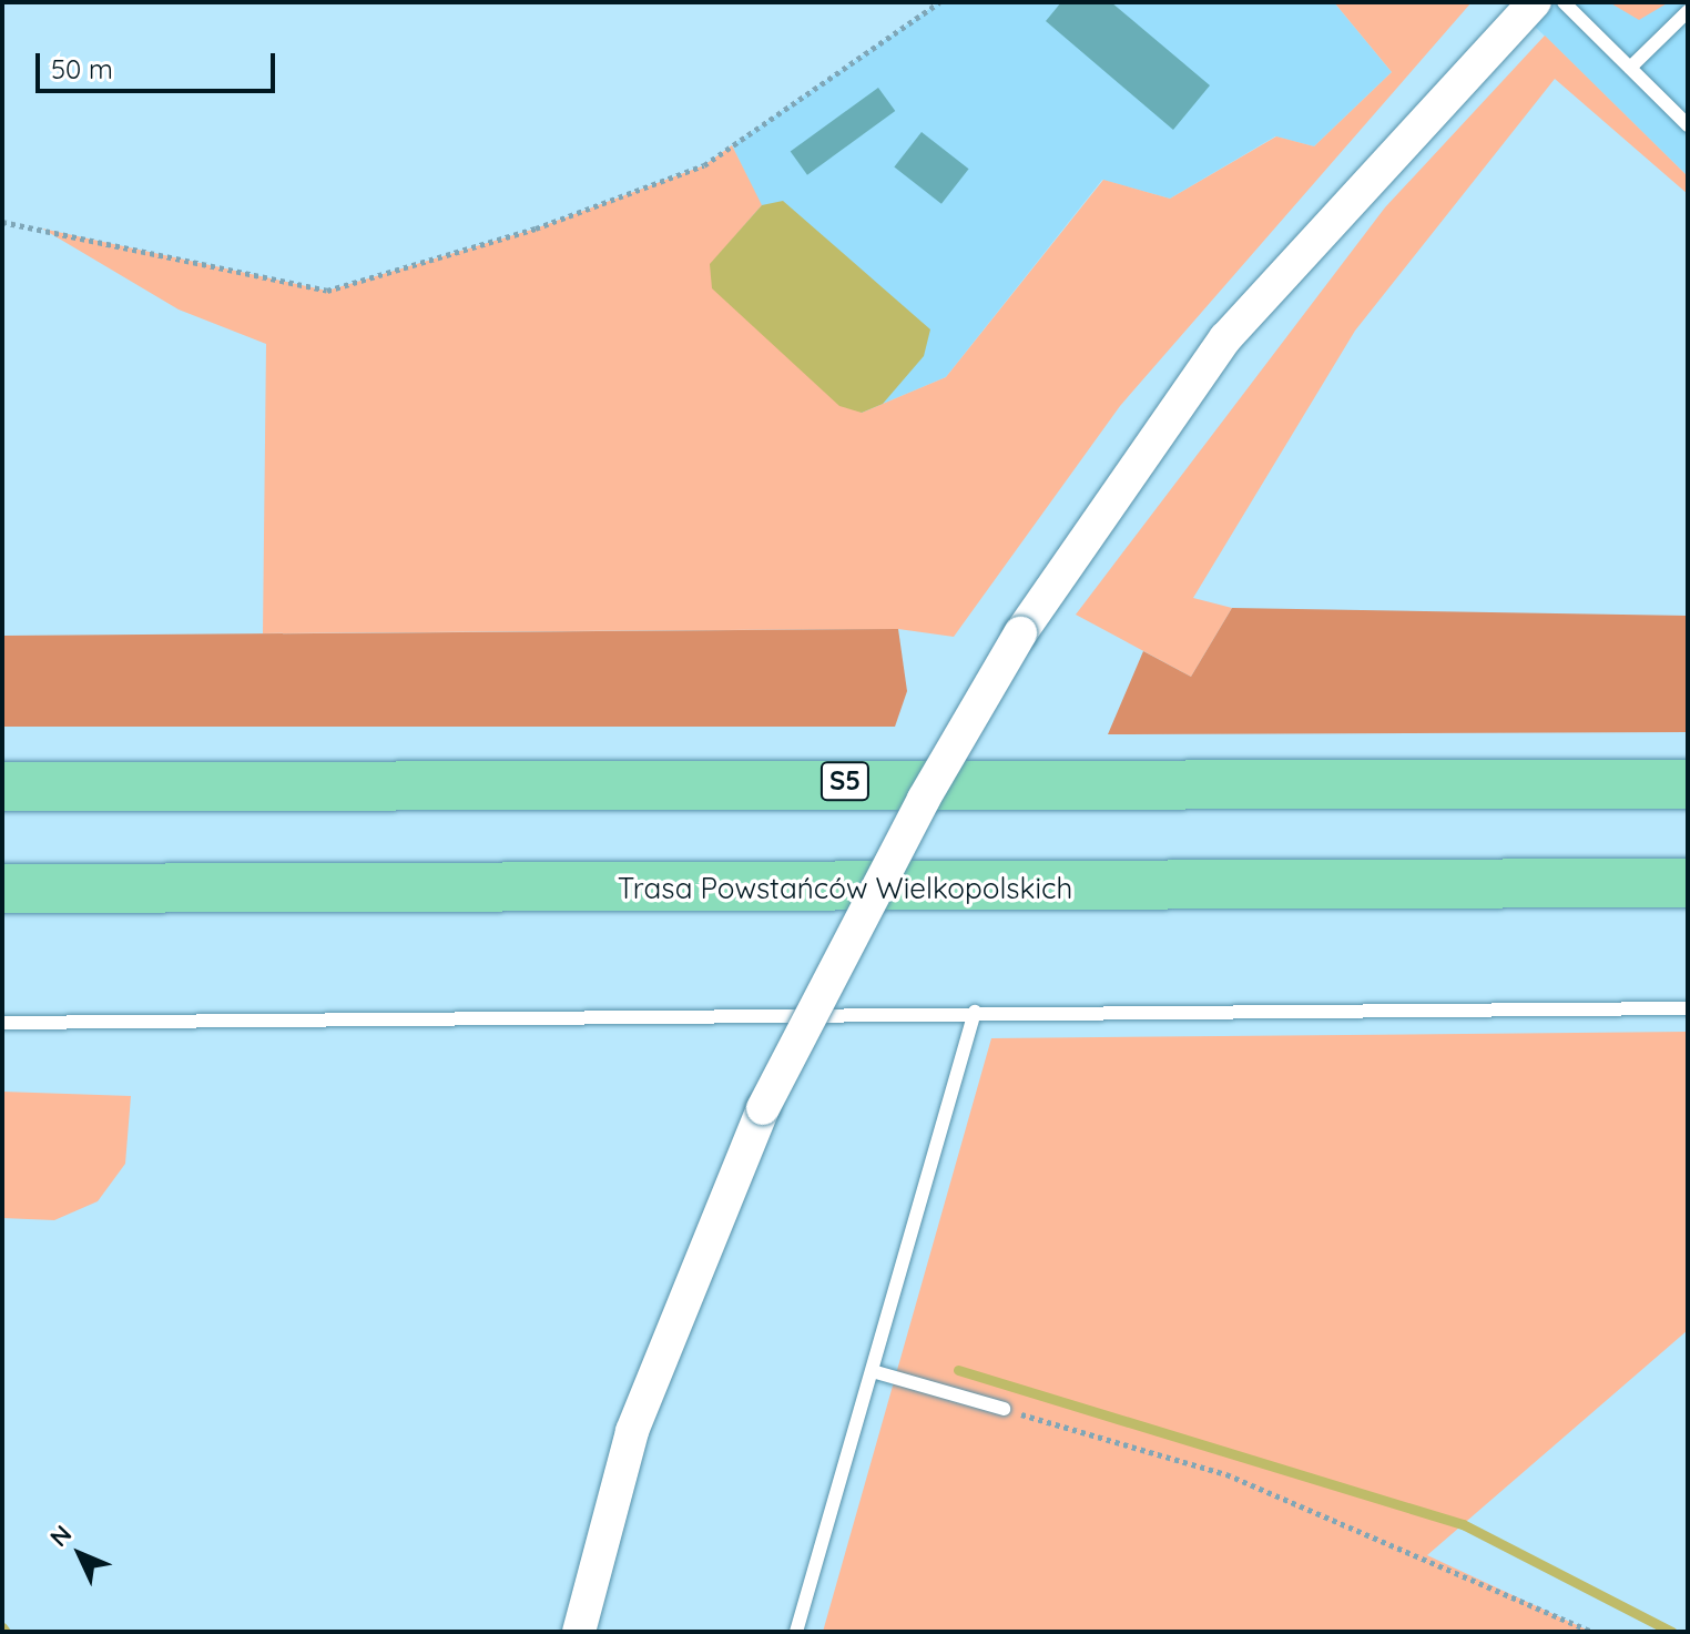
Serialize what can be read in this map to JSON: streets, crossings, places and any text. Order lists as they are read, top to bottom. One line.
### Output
{"streets":{"highway":["S5","Trasa Powstańców Wielkopolskich"]},"scale_bar":"50 m","north":"top left"}
